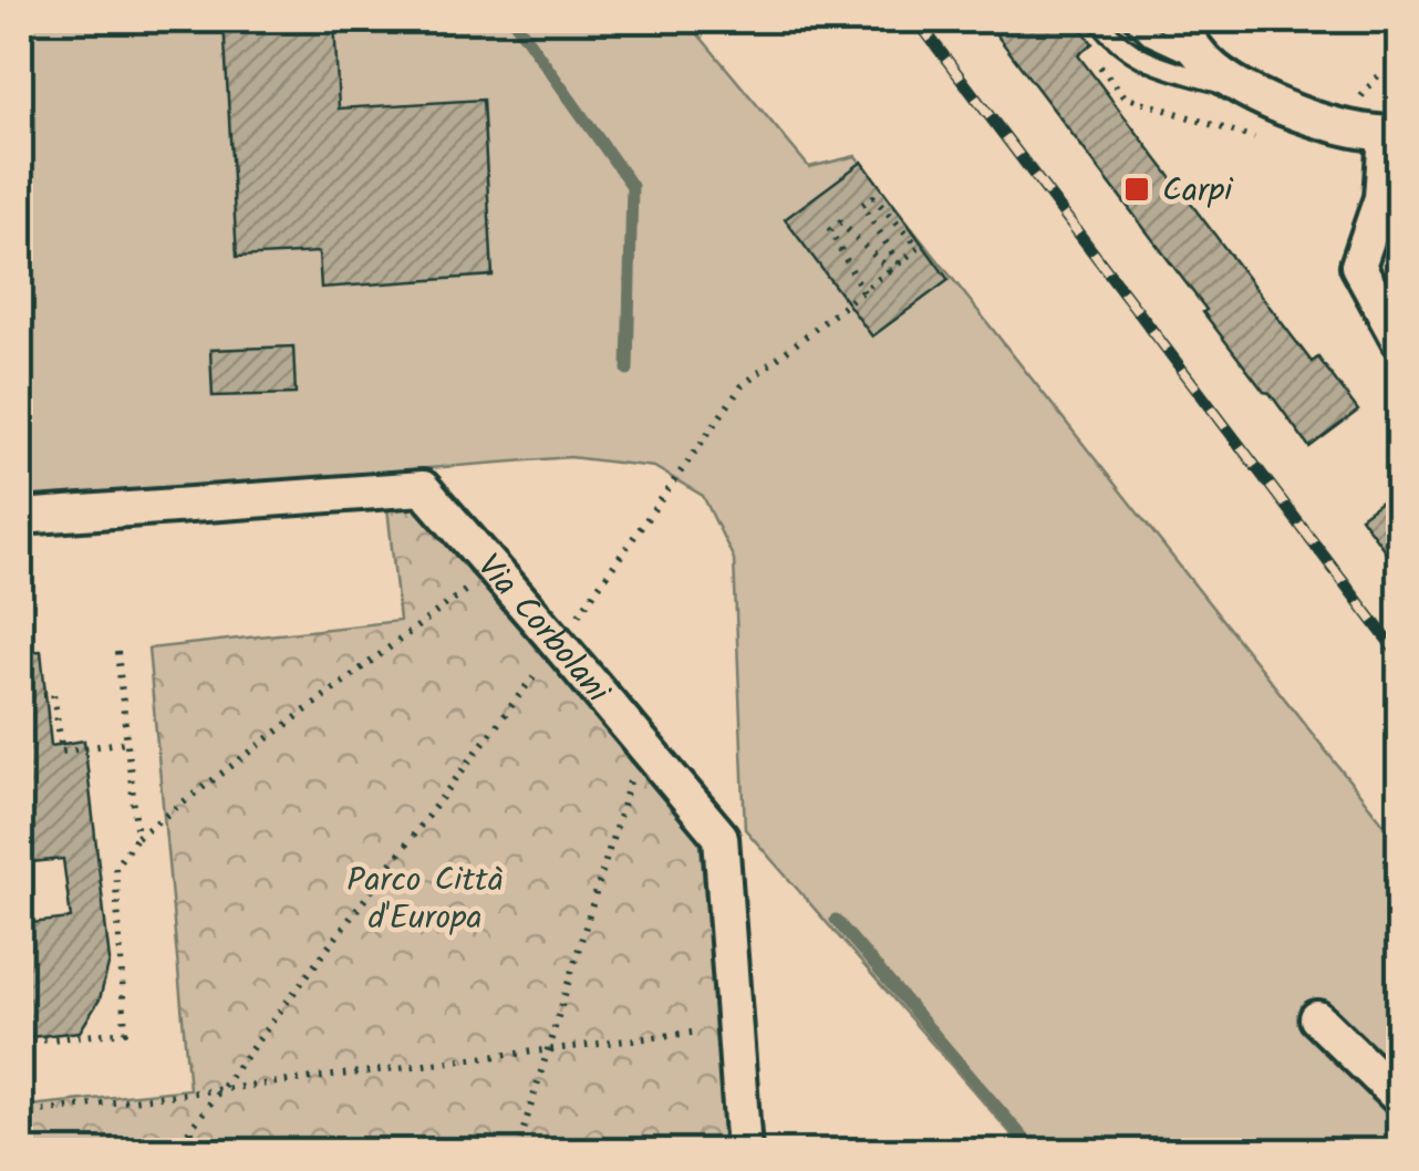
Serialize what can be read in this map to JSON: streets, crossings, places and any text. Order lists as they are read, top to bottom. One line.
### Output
{"streets":{"street":["Via Corbolani"]},"parks":["Parco Città d'Europa"],"places":{"transit":["Carpi"]}}
